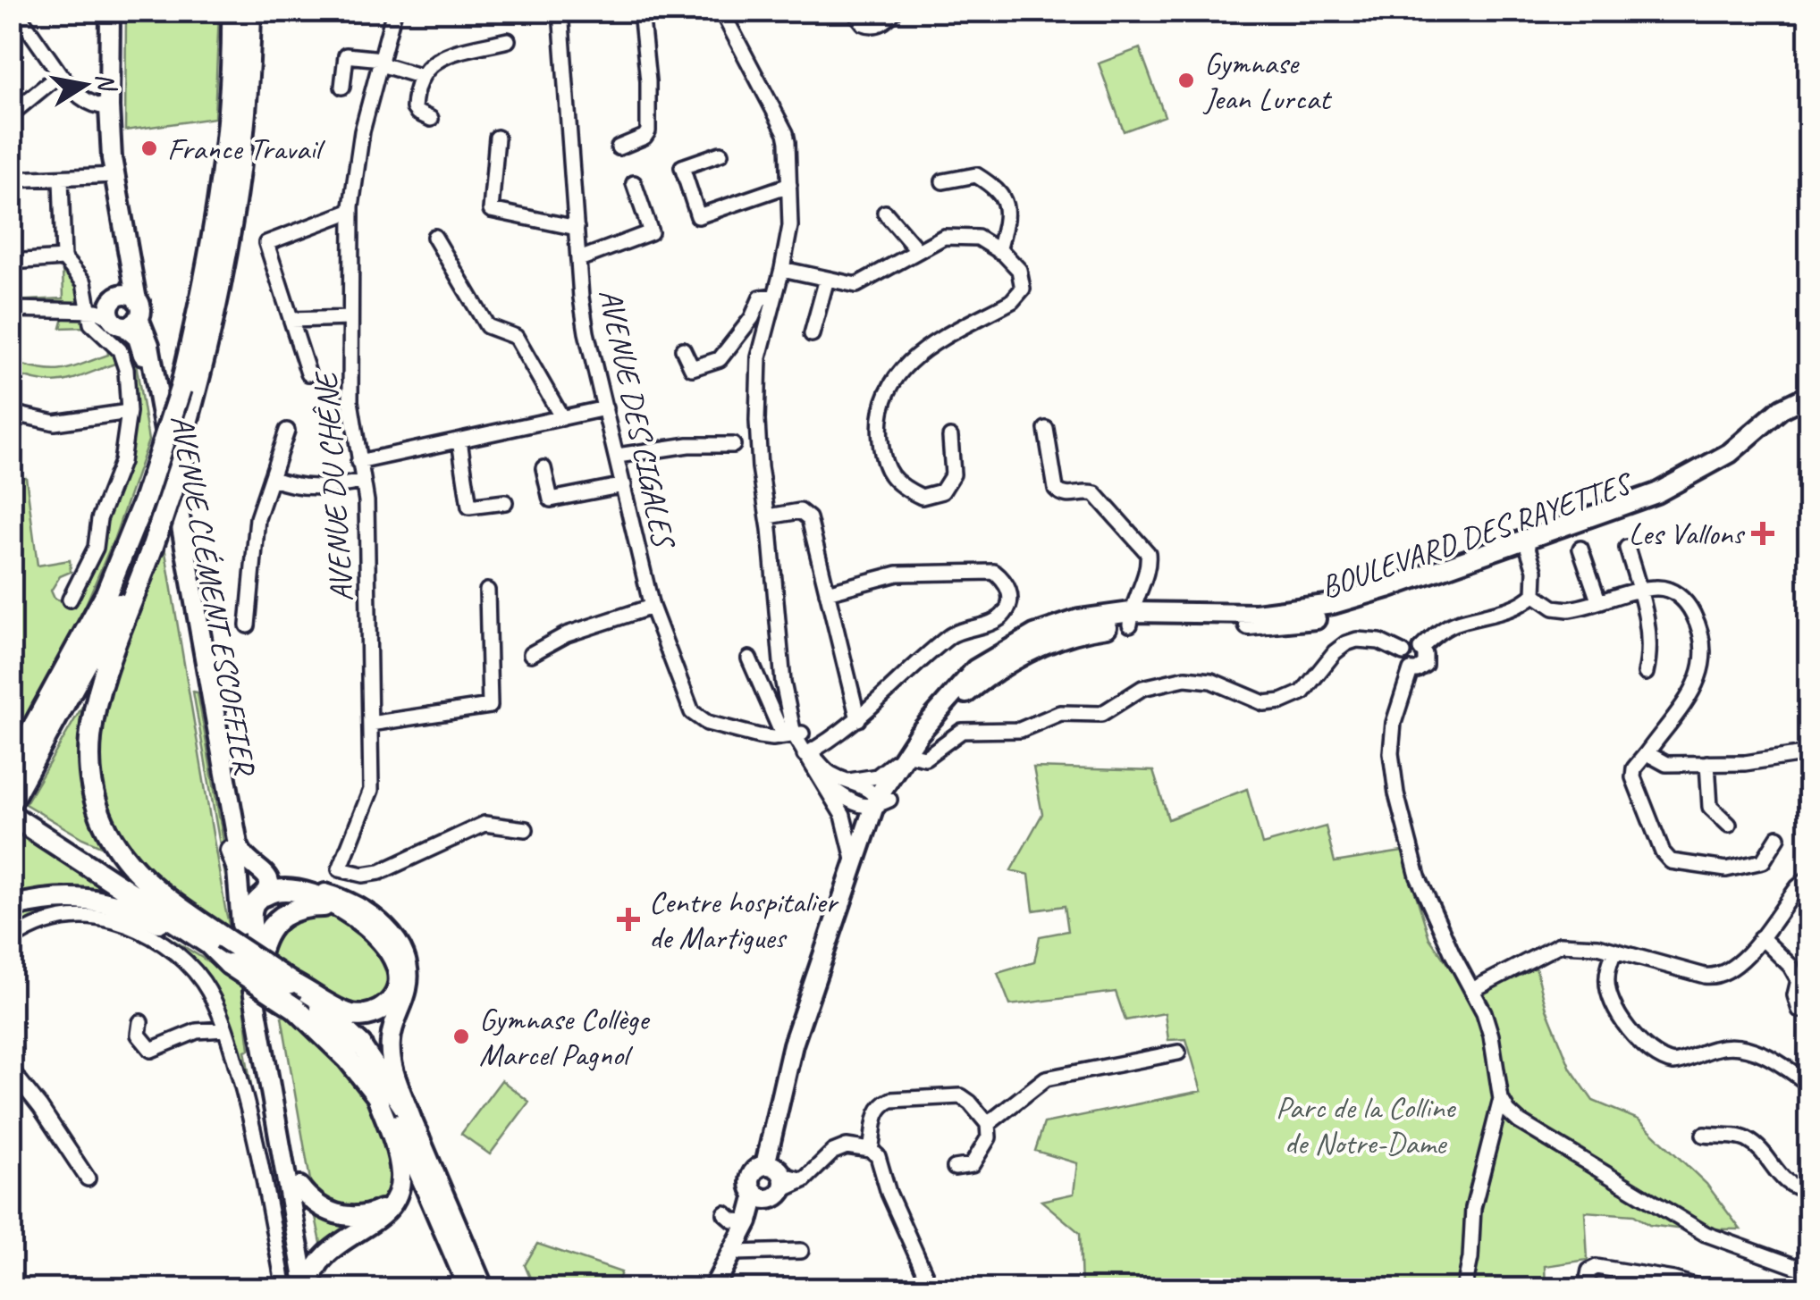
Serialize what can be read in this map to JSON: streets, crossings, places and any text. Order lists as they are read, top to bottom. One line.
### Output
{"streets":{"main road":["BOULEVARD DES RAYETTES","AVENUE CLÉMENT ESCOFFIER"],"street":["AVENUE DES CIGALES","AVENUE DU CHÊNE"]},"parks":["Parc de la Colline de Notre-Dame"],"places":{"other":["Gymnase Jean Lurcat","France Travail","Gymnase Collège Marcel Pagnol"],"health":["Les Vallons","Centre hospitalier de Martigues"]},"north":"right"}
